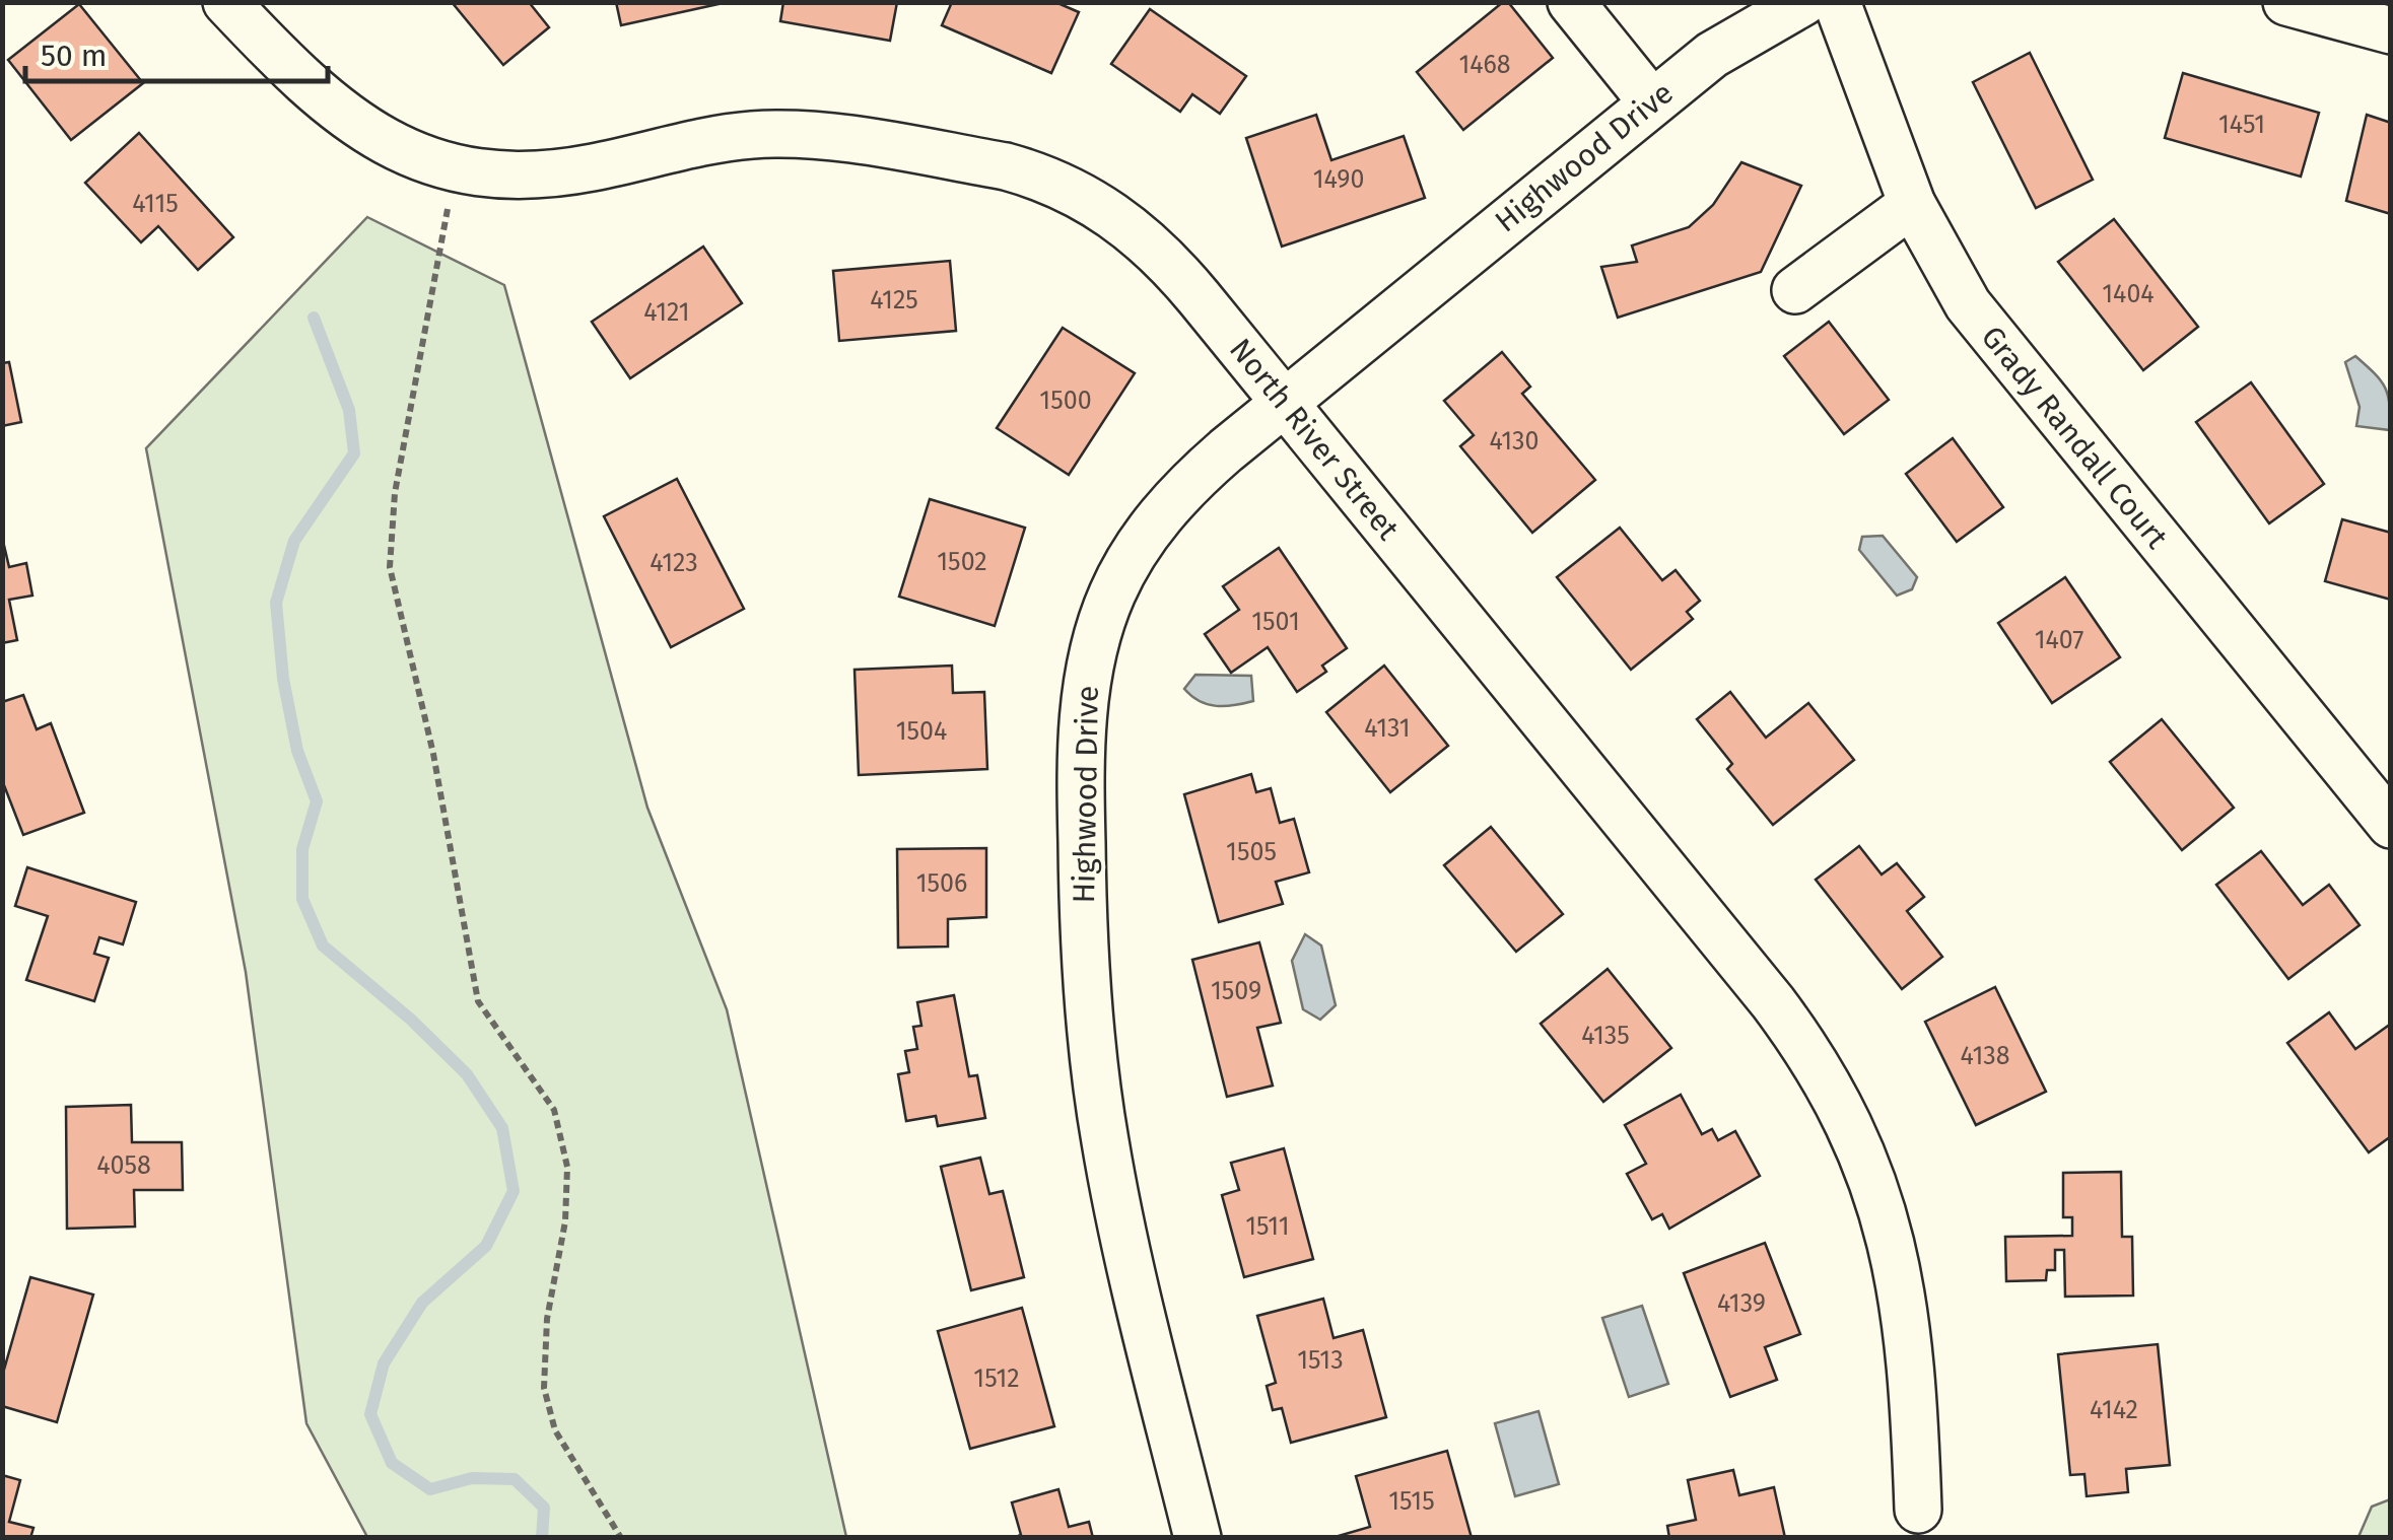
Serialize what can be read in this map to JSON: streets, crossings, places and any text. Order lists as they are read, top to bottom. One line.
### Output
{"streets":{"street":["Highwood Drive","Grady Randall Court","North River Street"]},"crossings":[["Highwood Drive","North River Street"]],"house_numbers":["1468","1451","1490","4115","1404","4125","4121","1500","4130","1502","4123","1501","1407","4131","1504","1505","1506","1509","4135","4138","4058","1511","4139","1513","1512","4142","1515"],"scale_bar":"50 m"}
